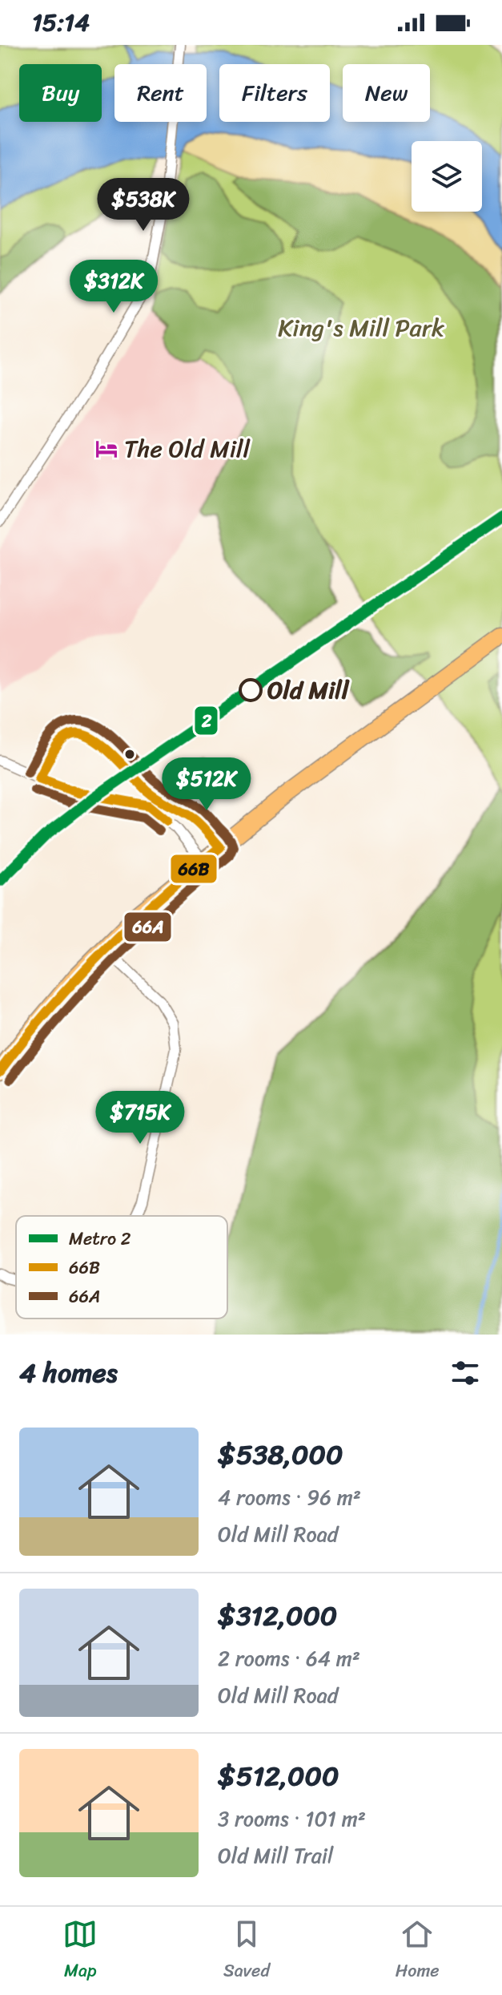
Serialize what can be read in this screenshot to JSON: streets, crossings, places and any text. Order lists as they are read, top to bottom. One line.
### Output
{"parks":["King's Mill Park"],"places":{"hotel":["The Old Mill"],"other":["Old Mill"]},"lines":["metro line 2","transit line 66A","transit line 66B"],"legend":["Metro 2","66B","66A"],"page":{"status":"15:14","chip":["Buy","Rent","Filters","New"],"price":["$538K","$312K","$512K","$715K"],"heading":"4 homes","list":[{"name":"$538,000","note":"4 rooms · 96 m² · Old Mill Road"},{"name":"$312,000","note":"2 rooms · 64 m² · Old Mill Road"},{"name":"$512,000","note":"3 rooms · 101 m² · Old Mill Trail"}],"tabs":["Map","Saved","Home"]}}
